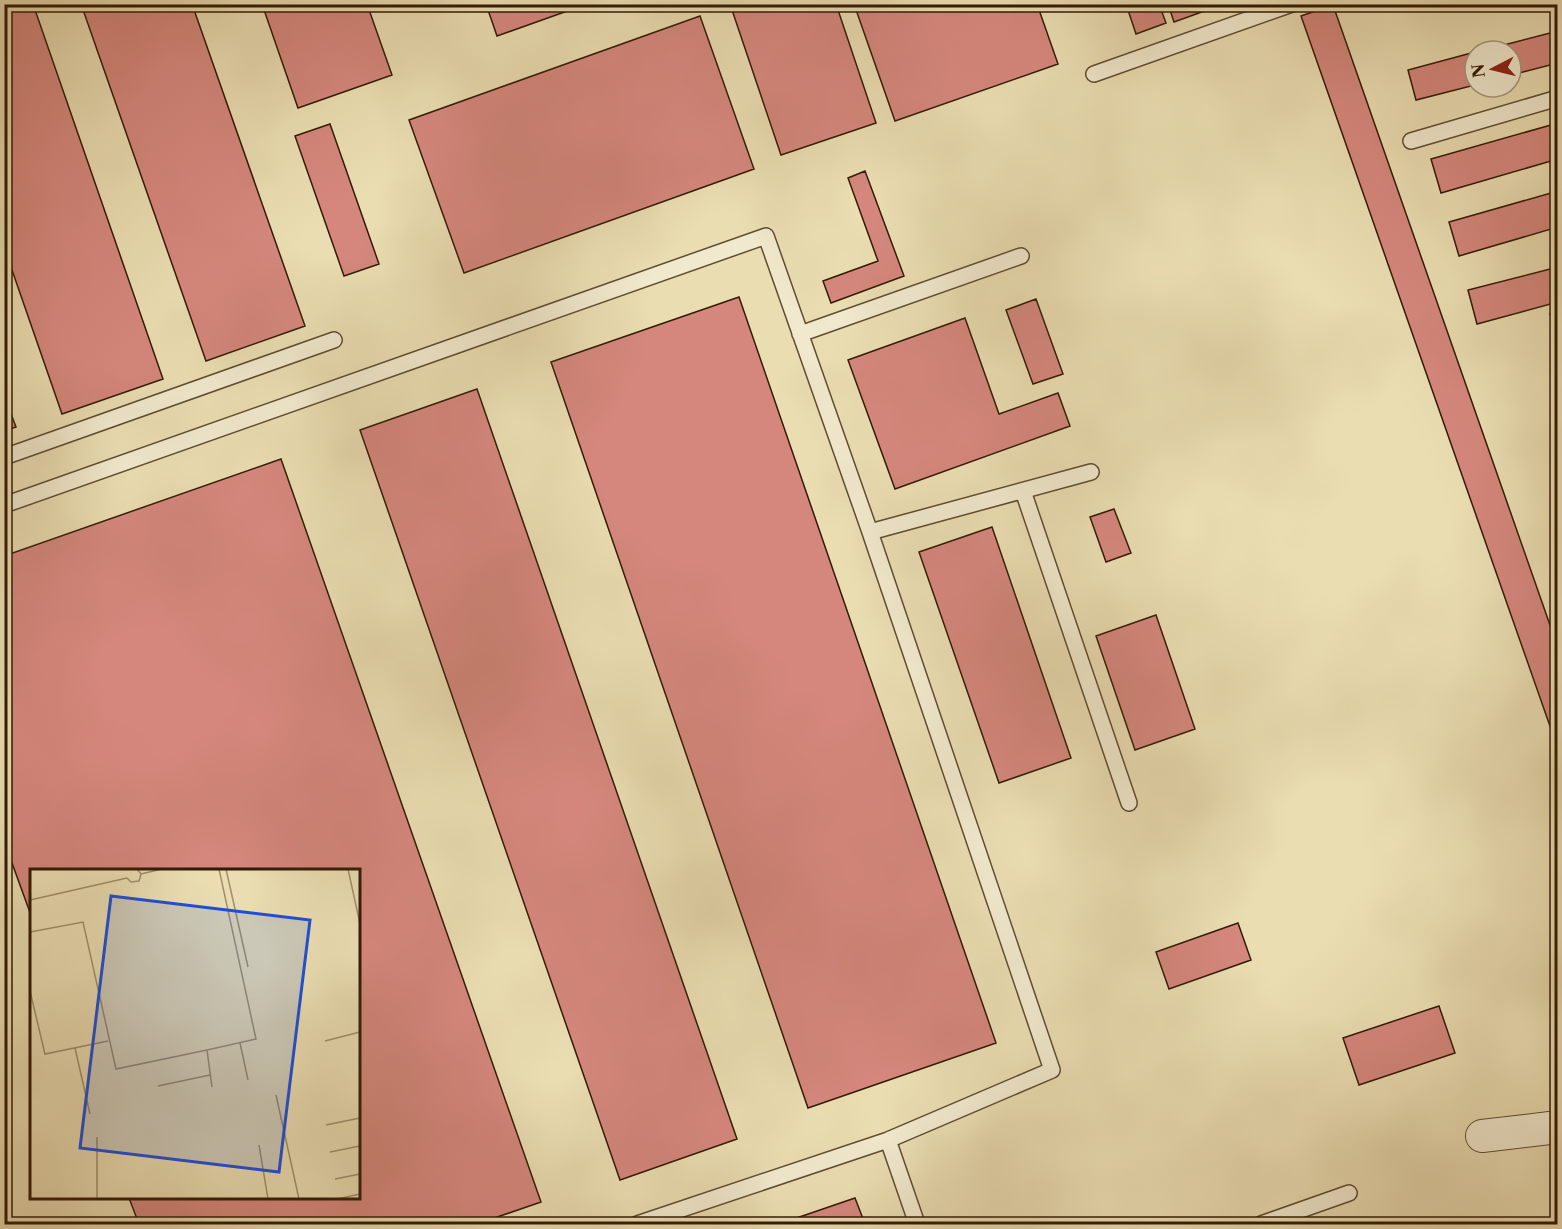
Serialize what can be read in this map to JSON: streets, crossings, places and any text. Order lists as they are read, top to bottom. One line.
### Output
{"north":"left"}
